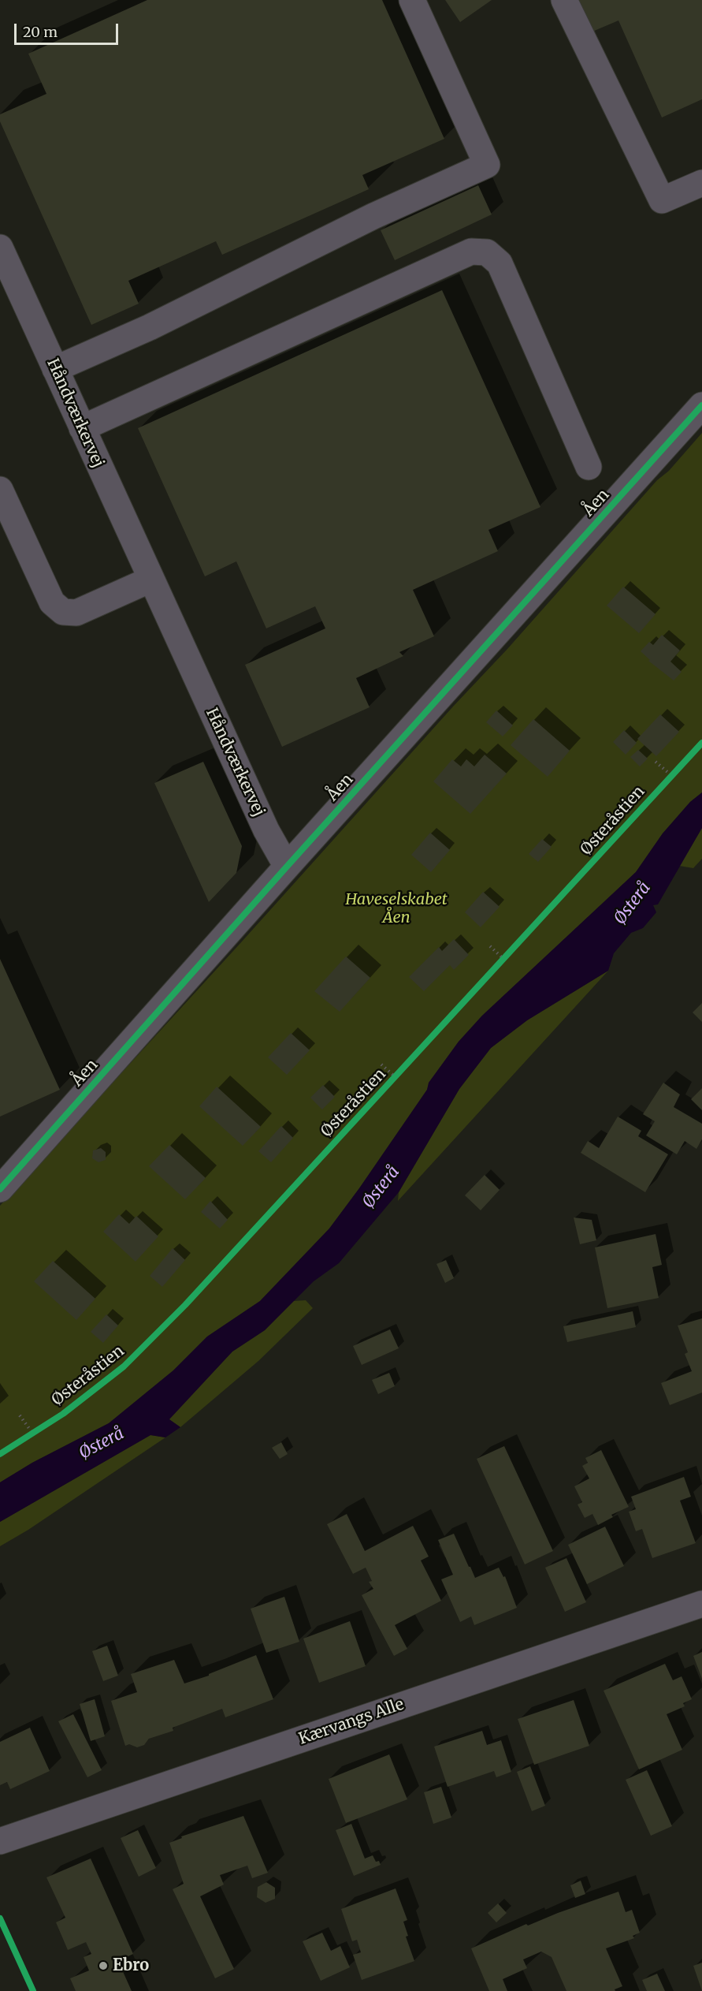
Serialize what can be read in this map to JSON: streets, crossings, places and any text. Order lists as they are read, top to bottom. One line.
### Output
{"streets":{"street":["Håndværkervej","Åen","Kærvangs Alle"],"cycle path":["Østeråstien"]},"crossings":[["Håndværkervej","Åen"]],"water":["Østerå"],"parks":["Haveselskabet Åen"],"places":["Ebro"],"scale_bar":"20 m"}
